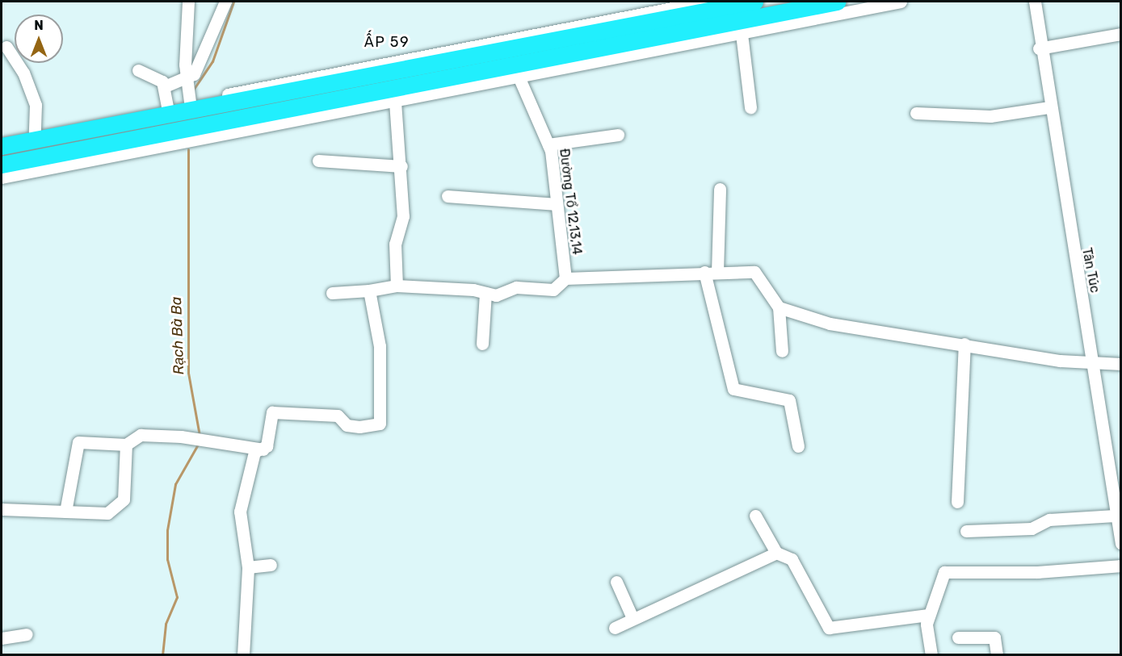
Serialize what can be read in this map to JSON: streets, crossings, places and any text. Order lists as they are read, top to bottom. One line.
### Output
{"streets":{"street":["Đường Tổ 12,13,14","Tân Túc"]},"districts":["ẤP 59"],"water":["Rạch Bà Ba"],"north":"top"}
